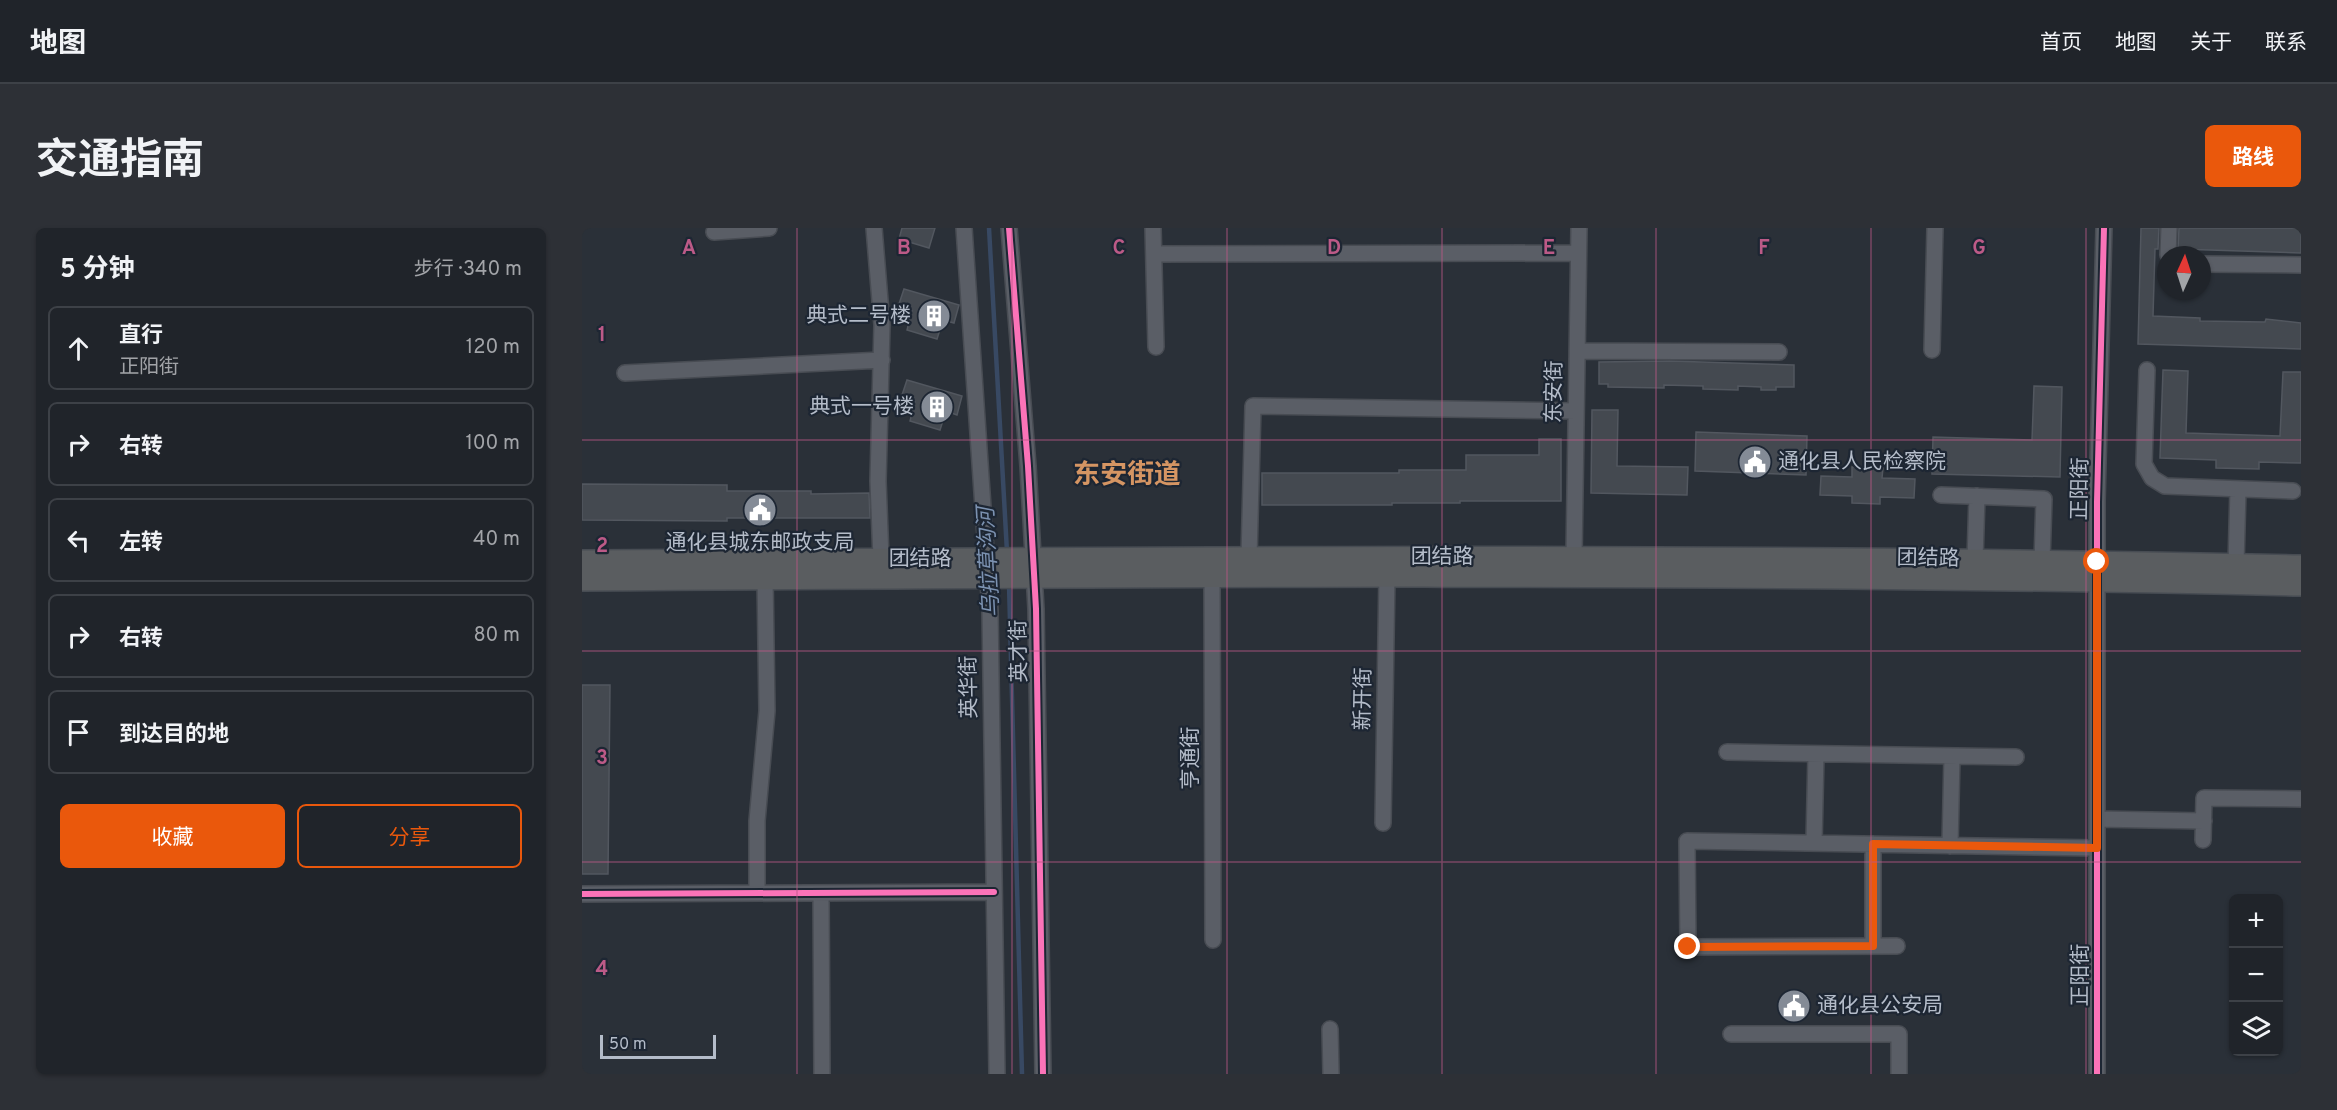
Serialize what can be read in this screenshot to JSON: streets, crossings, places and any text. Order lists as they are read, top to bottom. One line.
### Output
{"streets":{"highway":["团结路"],"street":["东安街","正阳街","英才街","英华街","新开街","亨通街"]},"crossings":[["东安街","团结路"],["正阳街","团结路"],["团结路","英才街"],["团结路","英华街"],["团结路","新开街"],["团结路","亨通街"]],"districts":["东安街道"],"water":["乌拉草沟河"],"places":{"building":["典式二号楼","典式一号楼"],"public building":["通化县人民检察院","通化县城东邮政支局","通化县公安局"]},"scale_bar":"50 m","north":"top","page":{"header":"地图","nav":["首页","地图","关于","联系"],"title":"交通指南","buttons":["路线",["收藏","分享"]],"heading":["5 分钟","步行 · 340 m"],"list":[["直行","正阳街","120 m"],["右转","100 m"],["左转","40 m"],["右转","80 m"],"到达目的地"],"map_buttons":["+","−"],"scale":"50 m"},"grid":{"columns":["A","B","C","D","E","F","G"],"rows":["1","2","3","4"]}}
